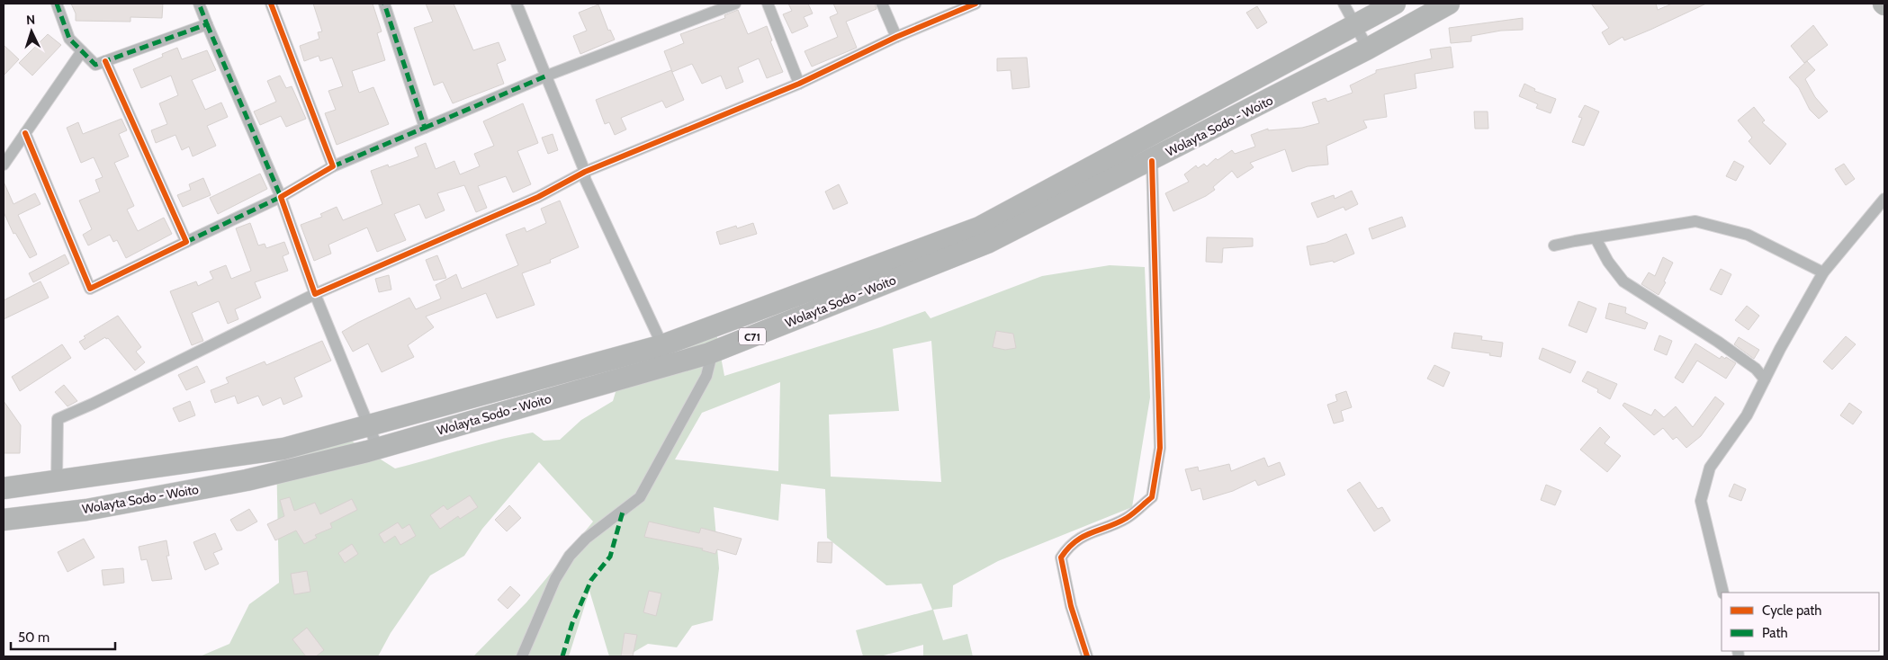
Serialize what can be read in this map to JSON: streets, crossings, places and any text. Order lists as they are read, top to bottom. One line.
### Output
{"streets":{"highway":["Wolayta Sodo - Woito","C71"]},"legend":["Cycle path","Path"],"scale_bar":"50 m","north":"top"}
